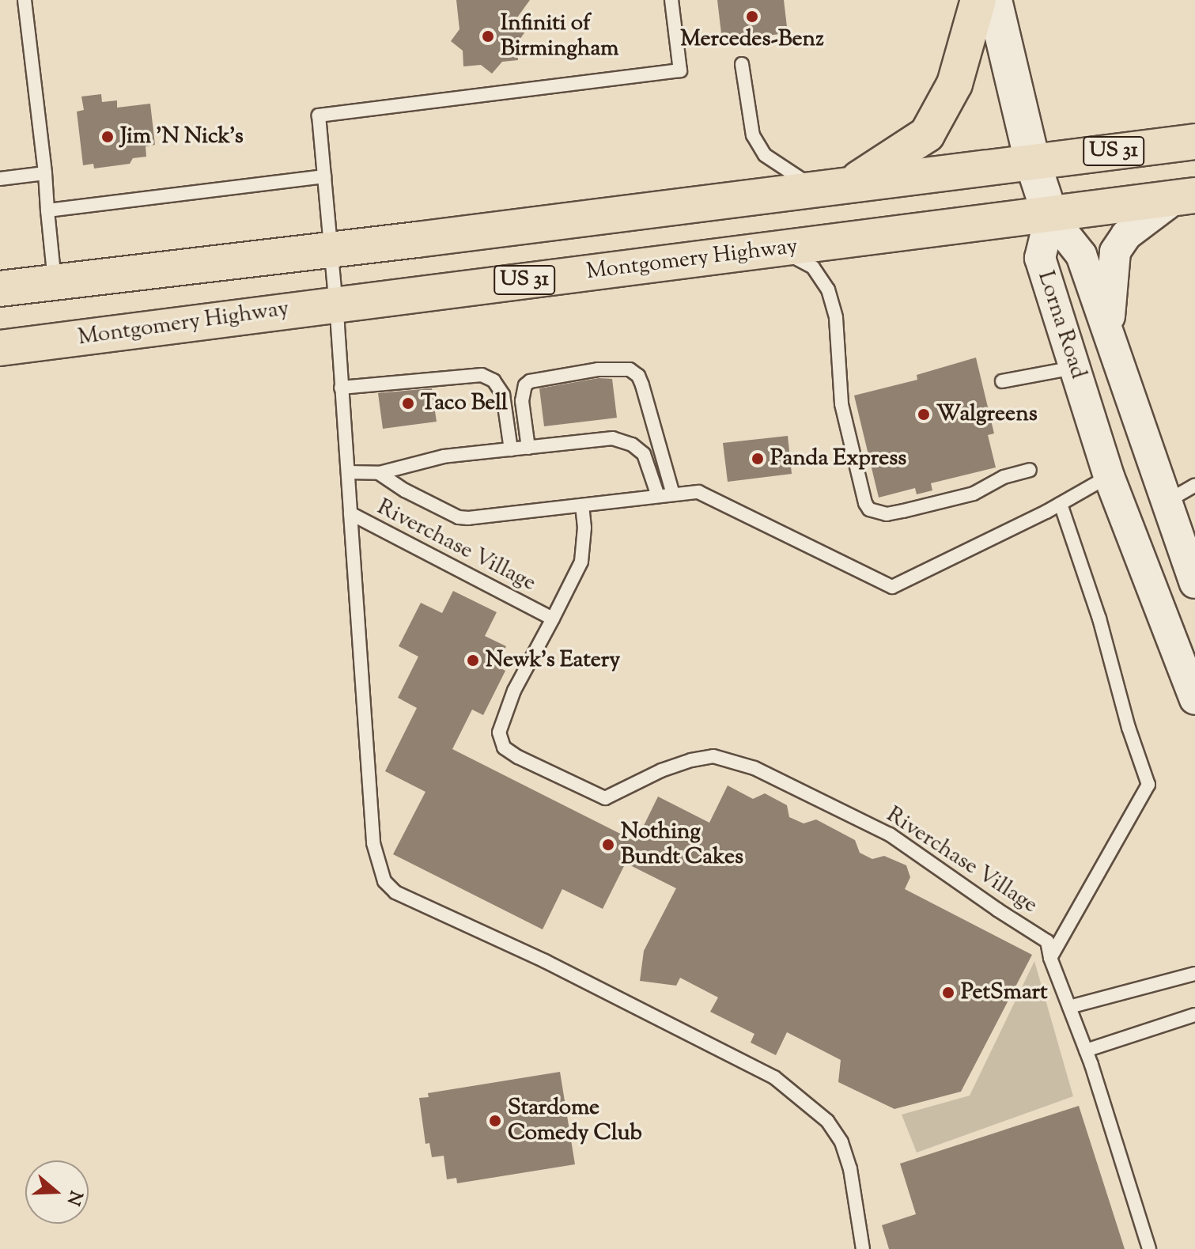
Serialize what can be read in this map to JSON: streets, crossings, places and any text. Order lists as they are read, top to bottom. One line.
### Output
{"streets":{"main road":["US 31","Montgomery Highway"],"street":["Lorna Road"],"lane":["Riverchase Village"]},"crossings":[["US 31","Riverchase Village"],["Montgomery Highway","Lorna Road"],["Montgomery Highway","Riverchase Village"],["Lorna Road","Riverchase Village"]],"places":["Mercedes-Benz","Infiniti of Birmingham","Jim 'N Nick's","Taco Bell","Walgreens","Panda Express","Newk's Eatery","Nothing Bundt Cakes","PetSmart","Stardome Comedy Club"],"north":"right"}
